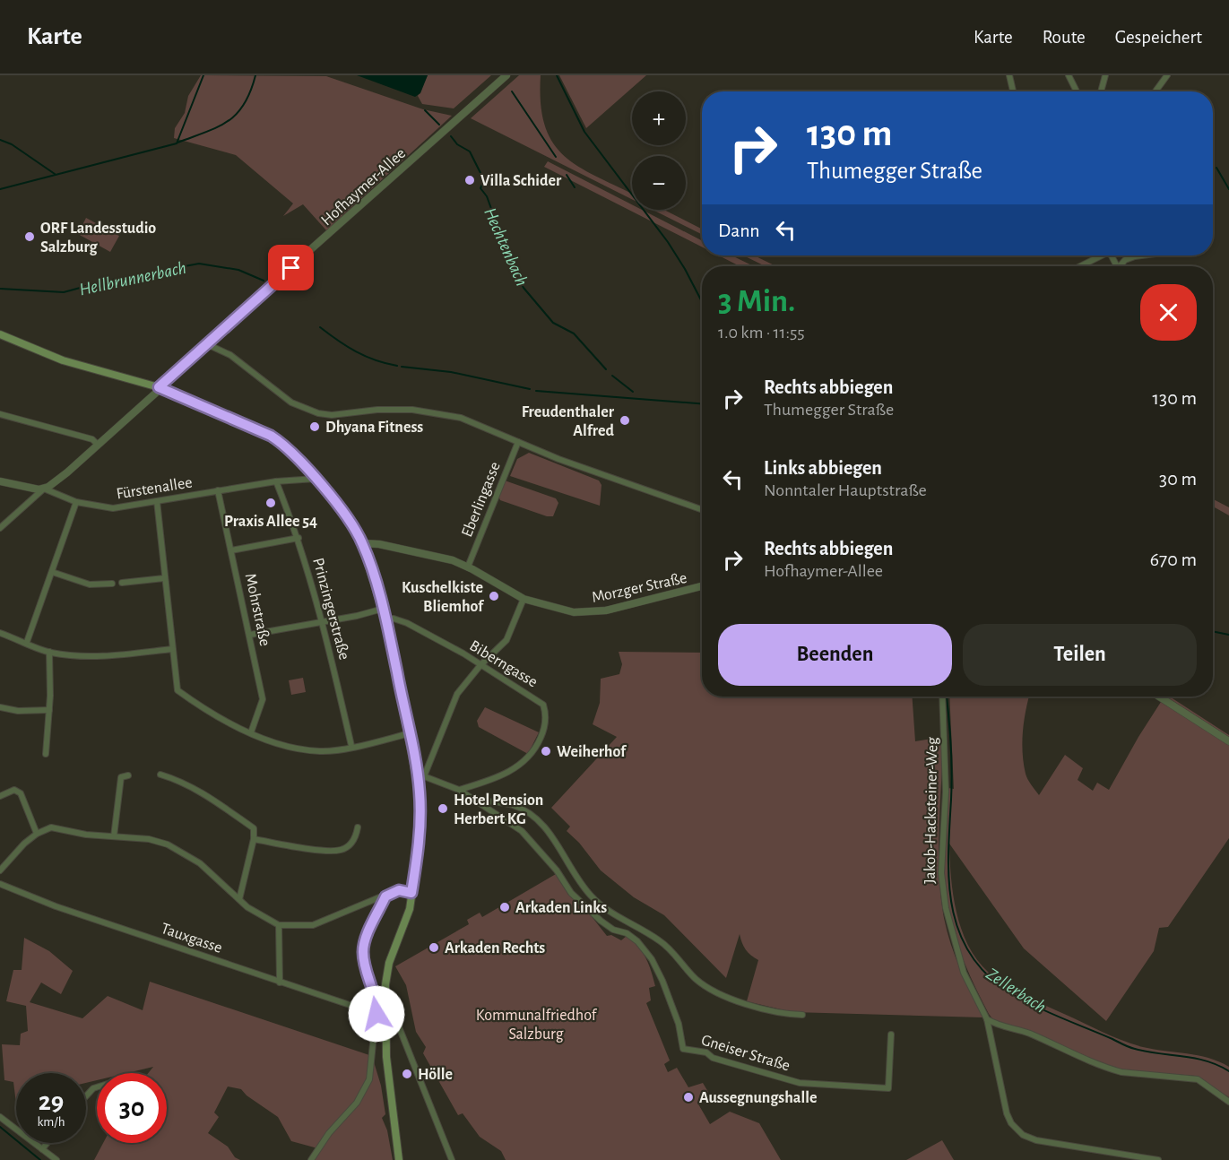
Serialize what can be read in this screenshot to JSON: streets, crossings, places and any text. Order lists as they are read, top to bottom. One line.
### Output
{"streets":{"street":["Hofhaymer-Allee","Fürstenallee","Eberlingasse","Morzger Straße","Prinzingerstraße","Mohrstraße","Biberngasse","Jakob-Hacksteiner-Weg","Tauxgasse","Gneiser Straße"]},"crossings":[["Hofhaymer-Allee","Fürstenallee"],["Fürstenallee","Prinzingerstraße"],["Fürstenallee","Mohrstraße"],["Eberlingasse","Morzger Straße"],["Biberngasse","Gneiser Straße"]],"water":["Hechtenbach","Hellbrunnerbach","Zellerbach"],"parks":["Kommunalfriedhof Salzburg"],"places":["Villa Schider","ORF Landesstudio Salzburg","Freudenthaler Alfred","Dhyana Fitness","Praxis Allee 54","Kuschelkiste Bliemhof","Weiherhof","Hotel Pension Herbert KG","Arkaden Links","Arkaden Rechts","Hölle","Aussegnungshalle"],"page":{"header":"Karte","nav":["Karte","Route","Gespeichert"],"map_buttons":["+","−"],"turn":["130 m","Thumegger Straße"],"then":"Dann","heading":["3 Min.","1.0 km · 11:55"],"list":[{"name":"Rechts abbiegen","note":"Thumegger Straße","value":"130 m"},{"name":"Links abbiegen","note":"Nonntaler Hauptstraße","value":"30 m"},{"name":"Rechts abbiegen","note":"Hofhaymer-Allee","value":"670 m"}],"buttons":["Beenden","Teilen"],"speed":"29 km/h","limit":"30"}}
